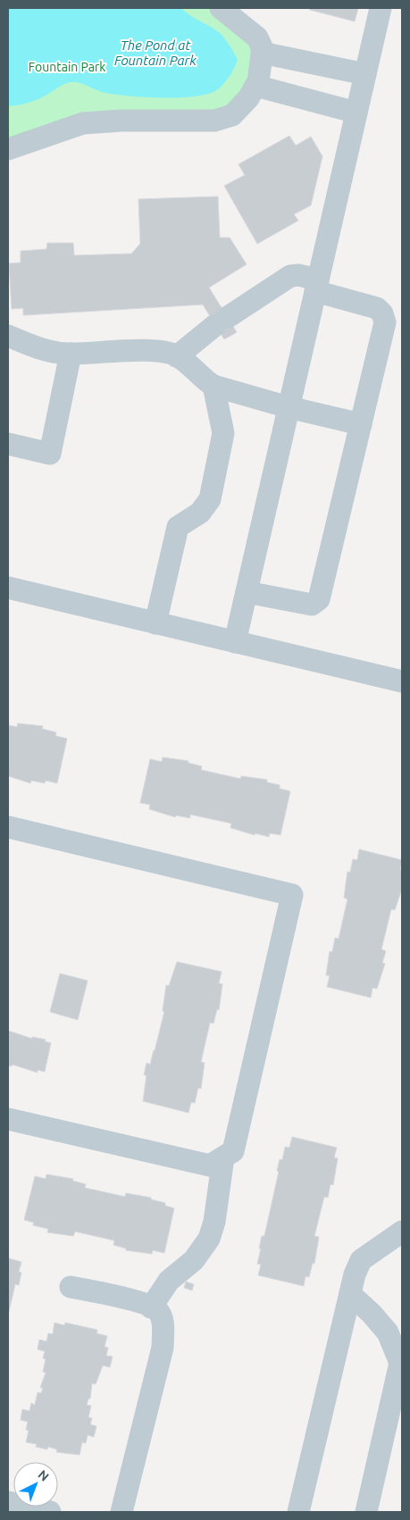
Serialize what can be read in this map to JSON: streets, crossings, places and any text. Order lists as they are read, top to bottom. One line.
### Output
{"water":["The Pond at Fountain Park"],"parks":["Fountain Park"],"north":"top right"}
